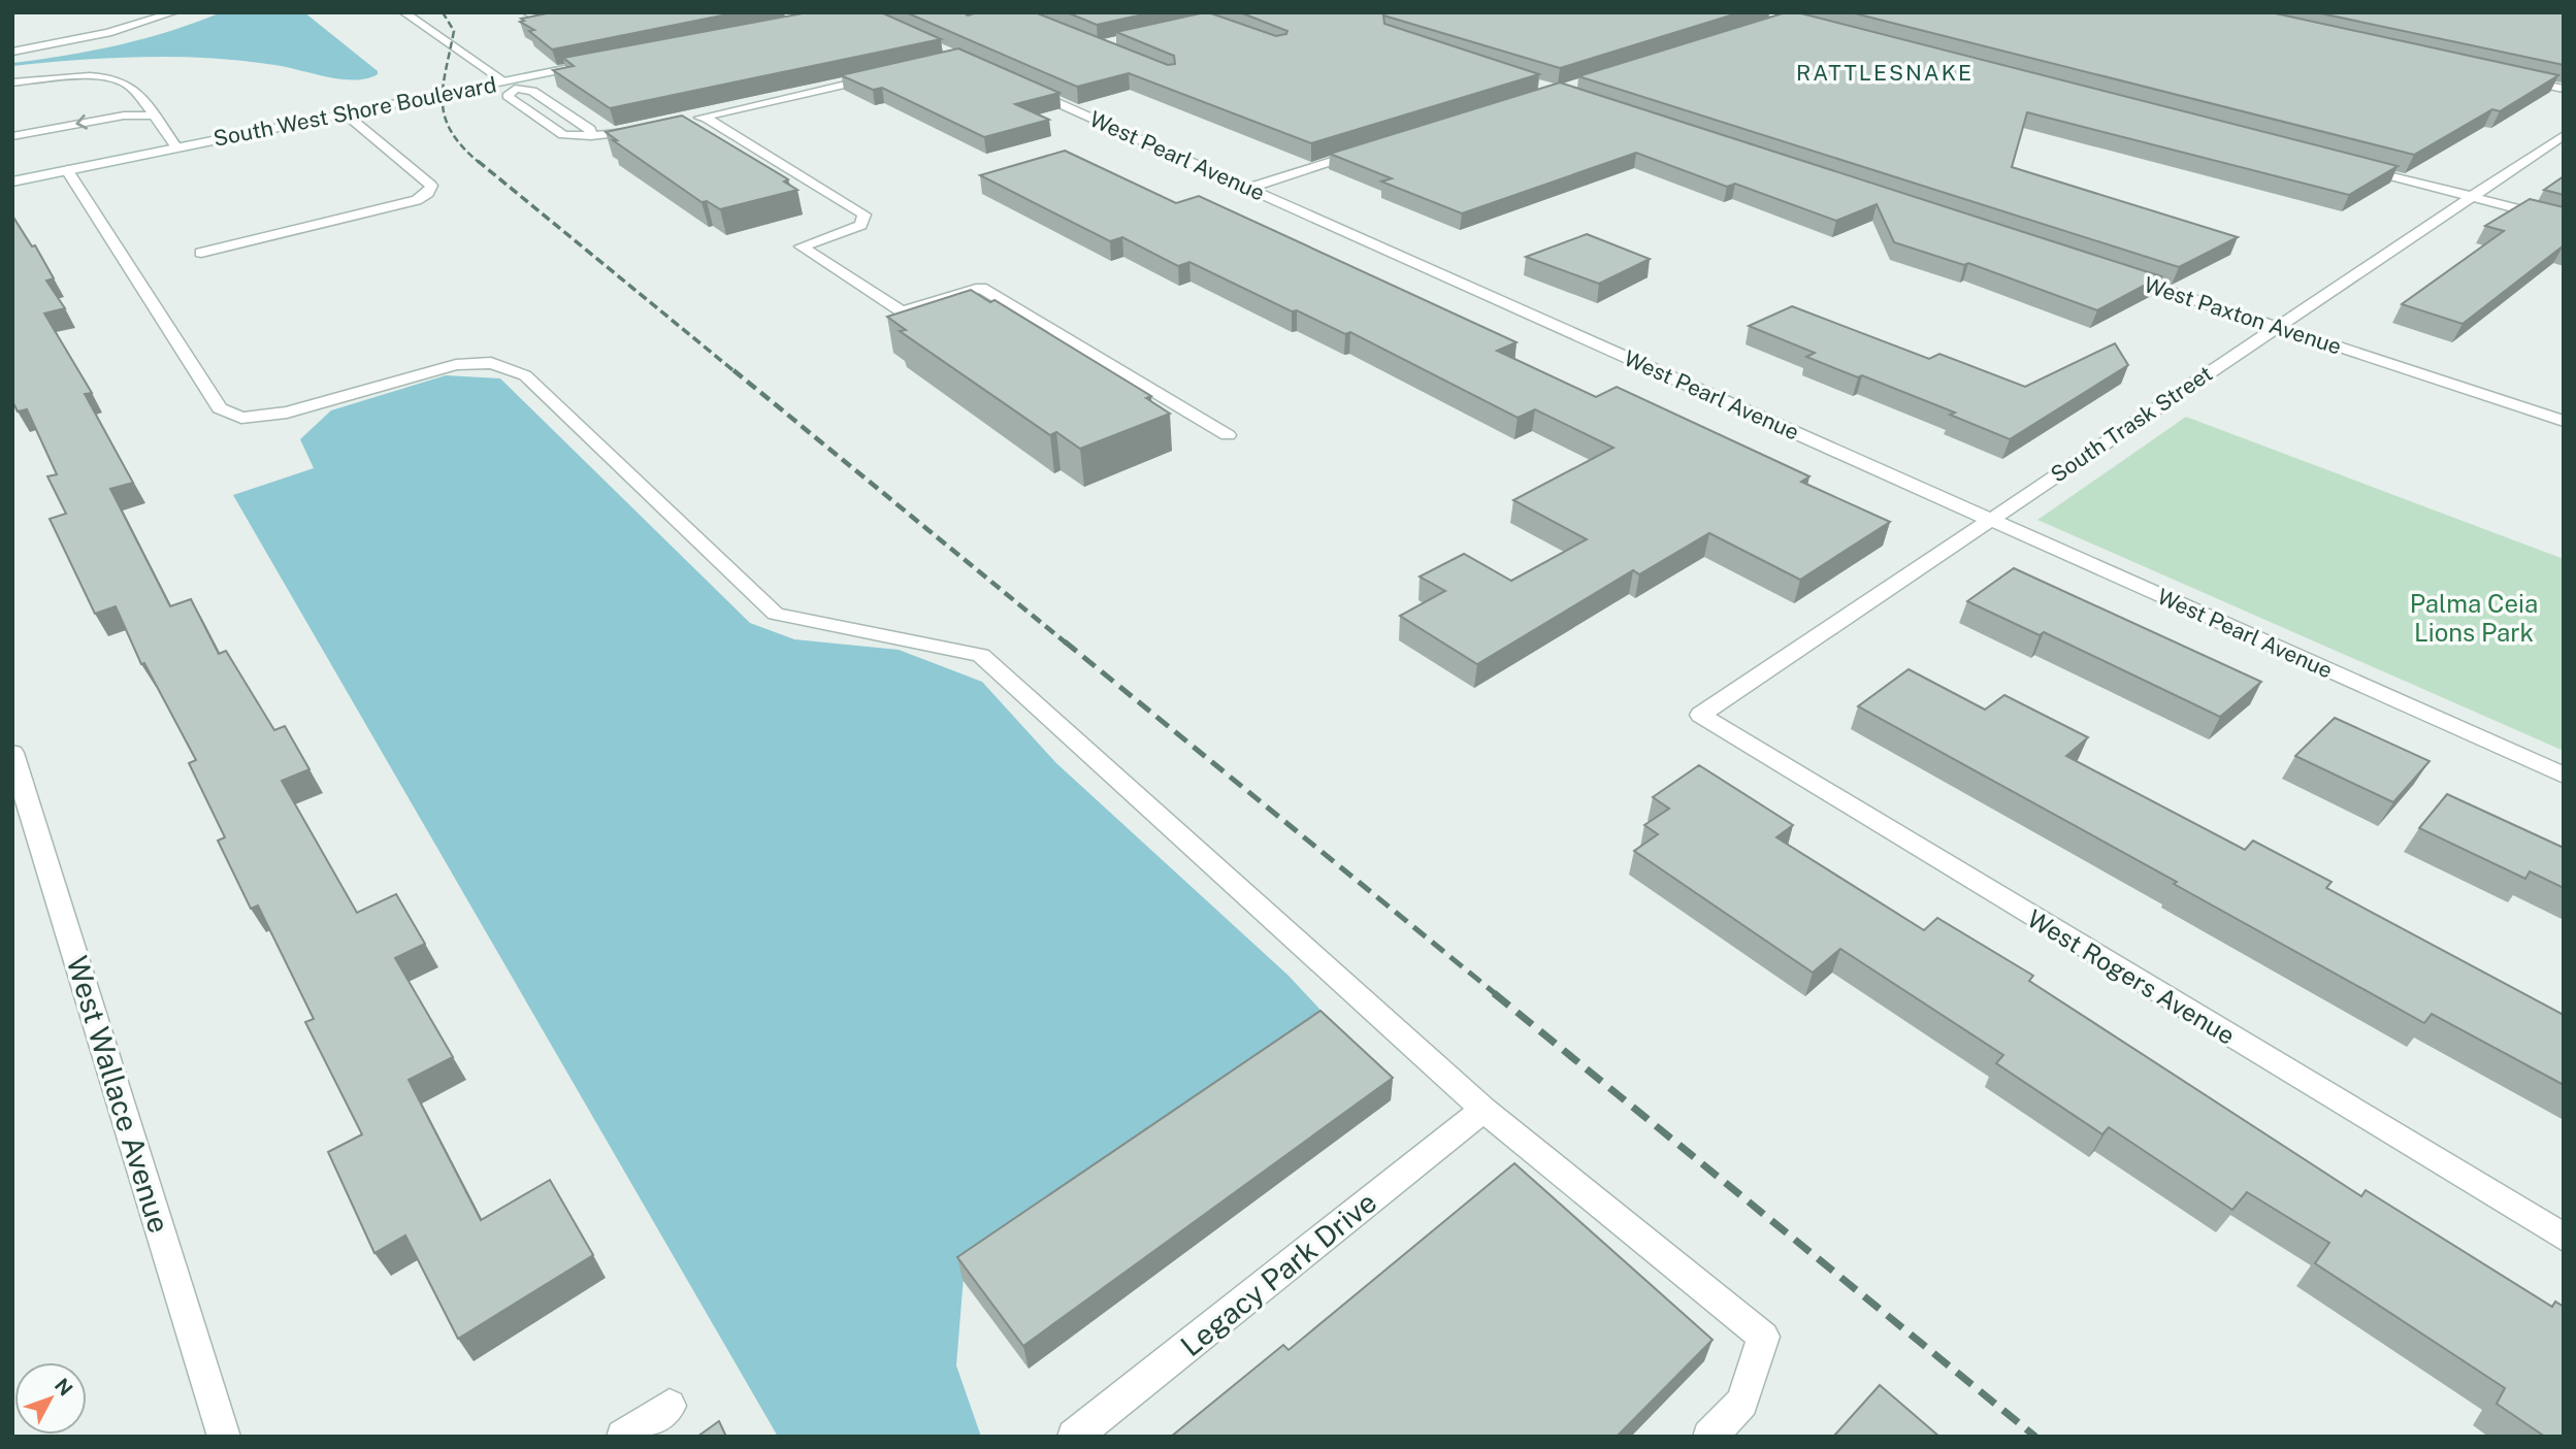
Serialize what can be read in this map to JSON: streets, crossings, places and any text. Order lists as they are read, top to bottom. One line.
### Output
{"streets":{"street":["South West Shore Boulevard","West Pearl Avenue","West Paxton Avenue","South Trask Street","West Rogers Avenue","West Wallace Avenue","Legacy Park Drive"]},"crossings":[["West Pearl Avenue","South Trask Street"],["West Paxton Avenue","South Trask Street"],["South Trask Street","West Rogers Avenue"]],"districts":["RATTLESNAKE"],"parks":["Palma Ceia Lions Park"],"north":"top right"}
